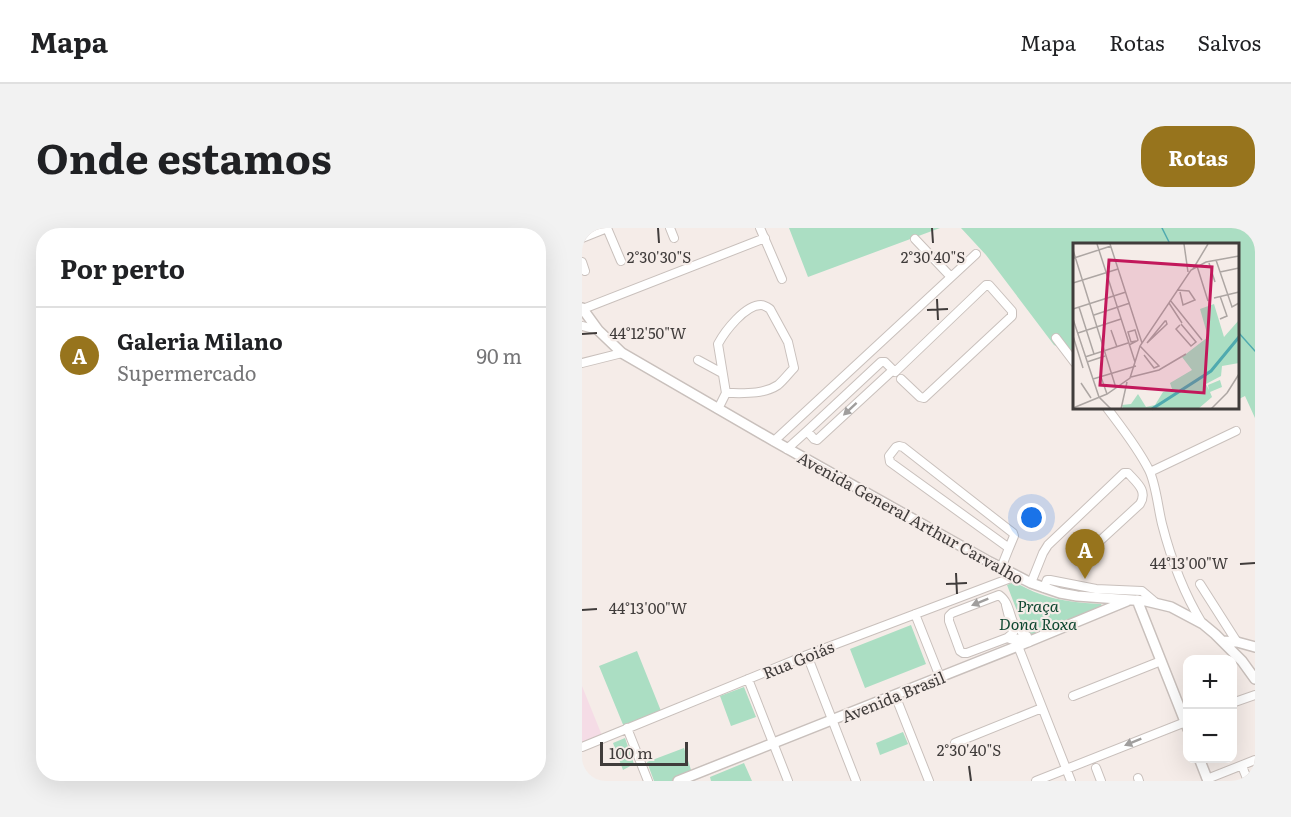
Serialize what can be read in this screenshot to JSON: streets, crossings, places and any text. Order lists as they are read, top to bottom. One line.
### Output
{"streets":{"main road":["Avenida General Arthur Carvalho","Avenida Brasil"],"street":["Rua Goiás"]},"crossings":[["Avenida General Arthur Carvalho","Rua Goiás"],["Avenida General Arthur Carvalho","Avenida Brasil"]],"parks":["Praça Dona Roxa"],"scale_bar":"100 m","page":{"header":"Mapa","nav":["Mapa","Rotas","Salvos"],"title":"Onde estamos","buttons":"Rotas","heading":"Por perto","list":[{"mark":"A","name":"Galeria Milano","note":"Supermercado","value":"90 m"}],"pins":"A","map_buttons":["+","−"],"scale":"100 m"},"coordinates":["2°30'30\"S","2°30'40\"S","44°12'50\"W","44°13'00\"W"]}
